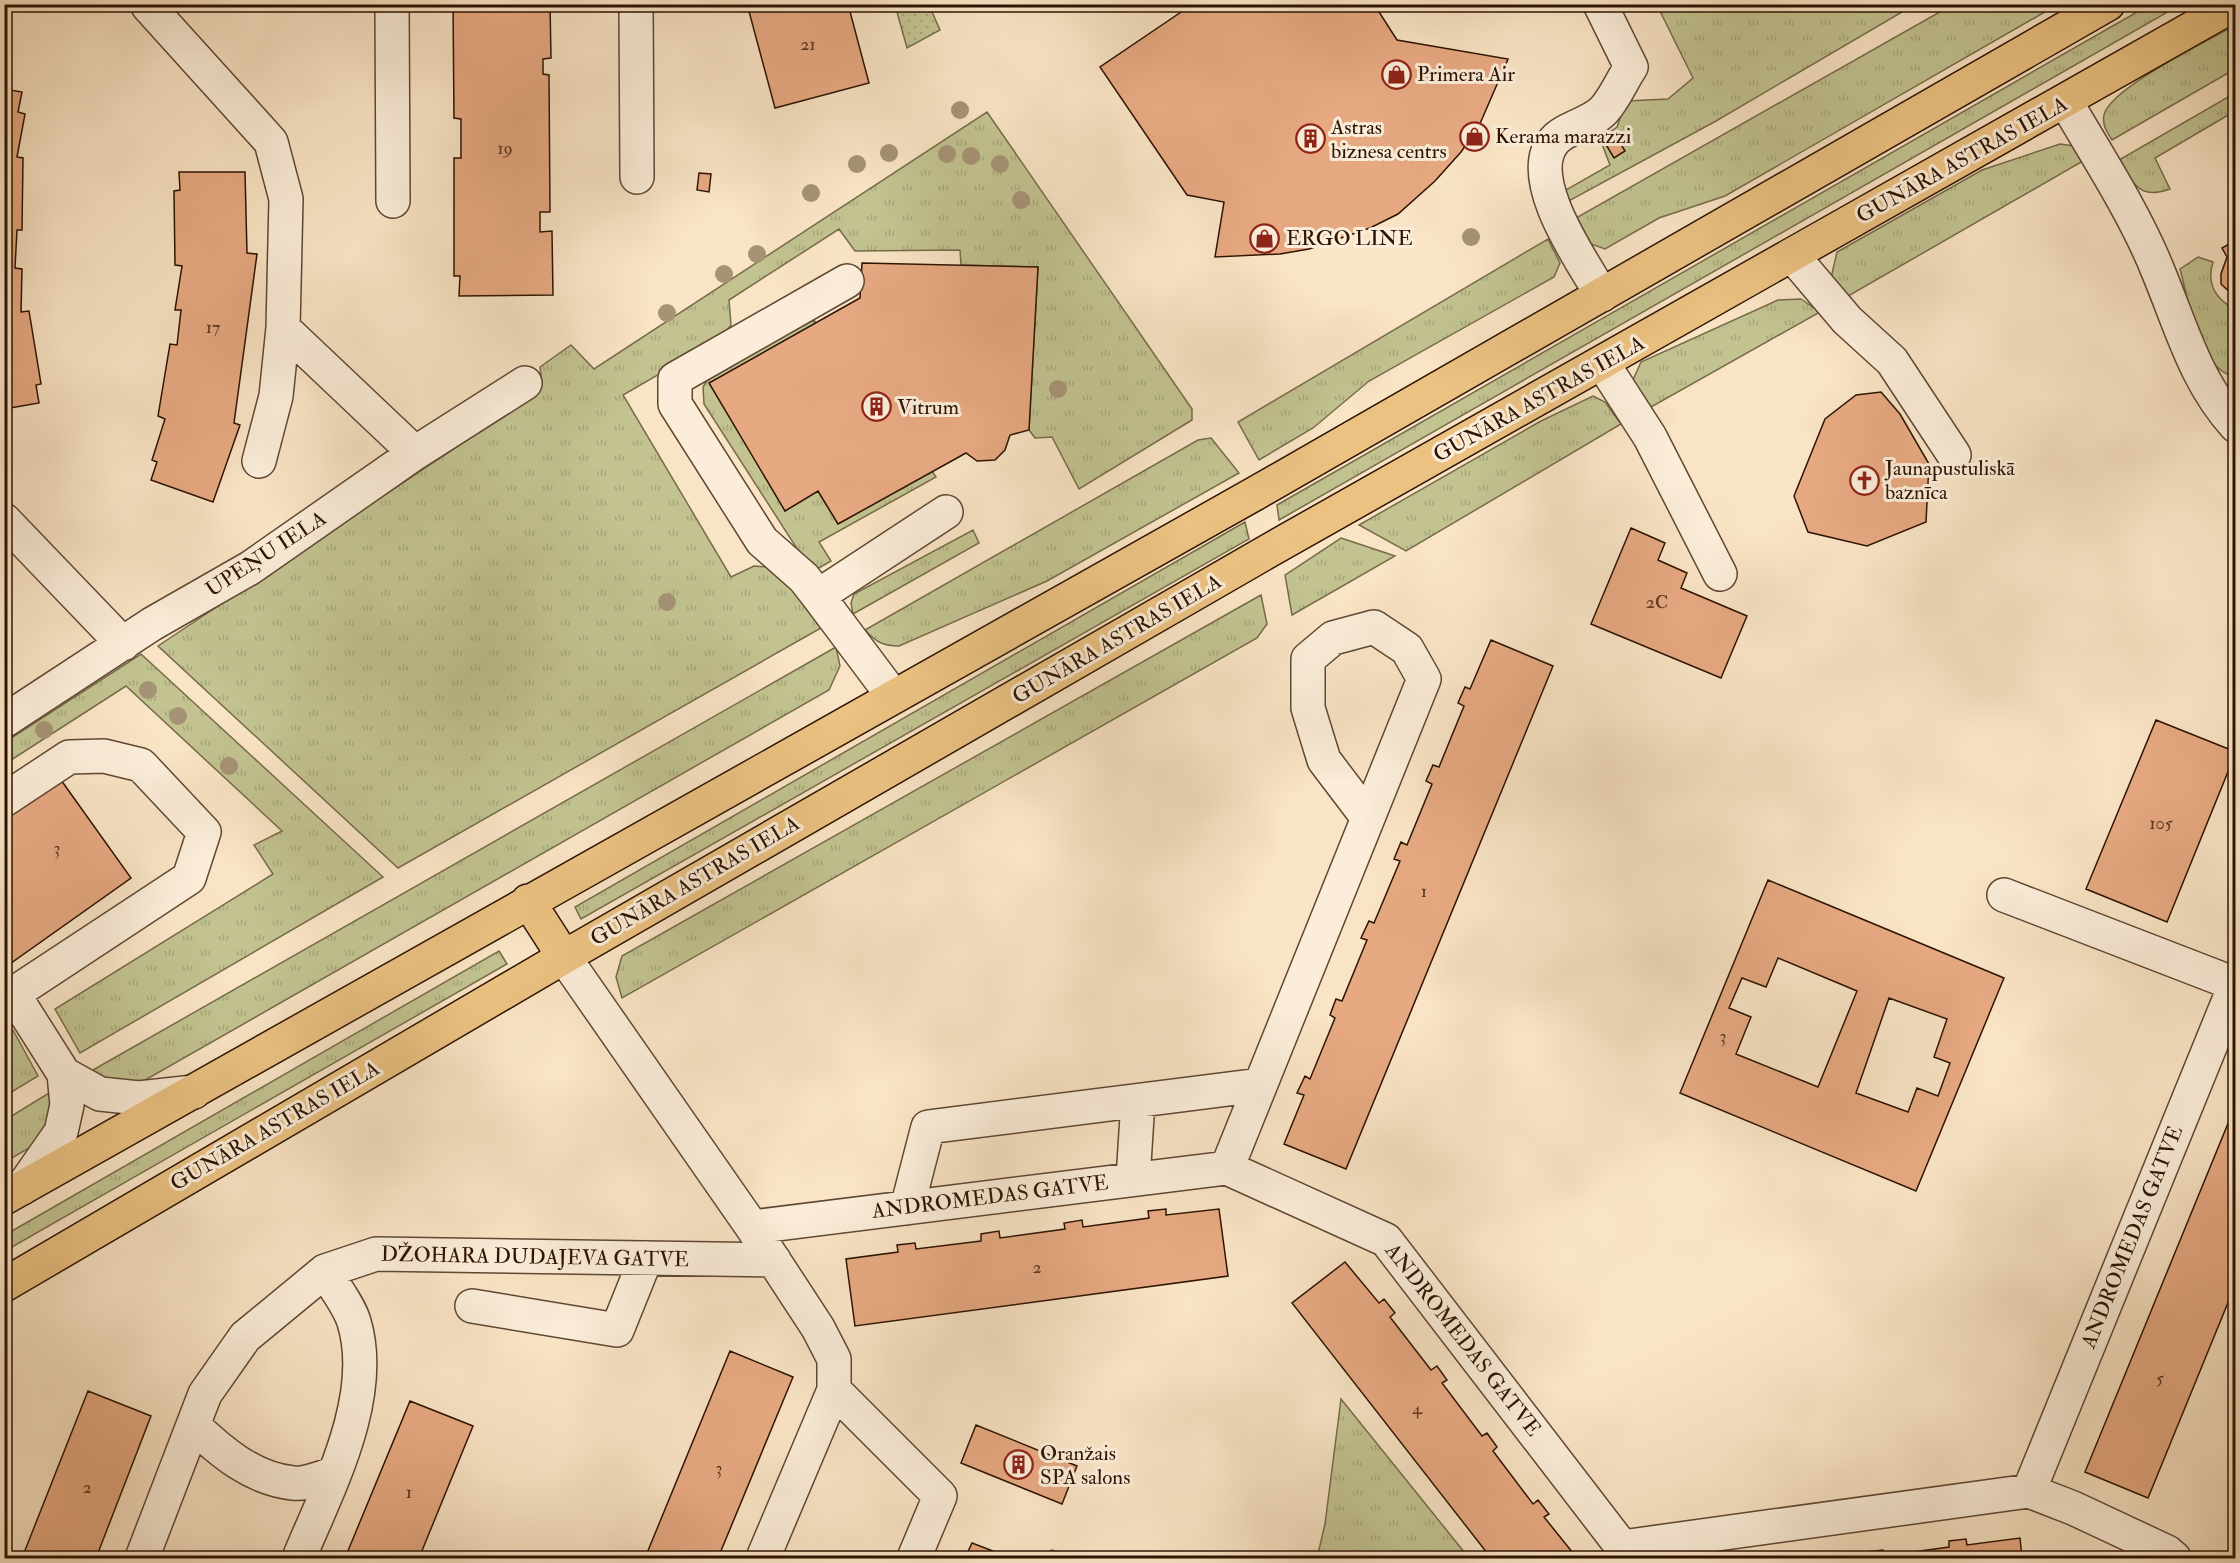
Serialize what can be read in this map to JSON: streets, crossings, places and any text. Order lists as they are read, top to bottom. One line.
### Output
{"streets":{"main road":["GUNĀRA ASTRAS IELA"],"street":["UPEŅU IELA","ANDROMEDAS GATVE","DŽOHARA DUDAJEVA GATVE"]},"places":{"shop":["Primera Air","Kerama marazzi","ERGO LINE"],"building":["Astras biznesa centrs","Vitrum","Oranžais SPA salons"],"church":["Jaunapustuliskā baznīca"]},"house_numbers":["21","19","17","2C","105","3","1","3","2","5","4","3","2","1"]}
